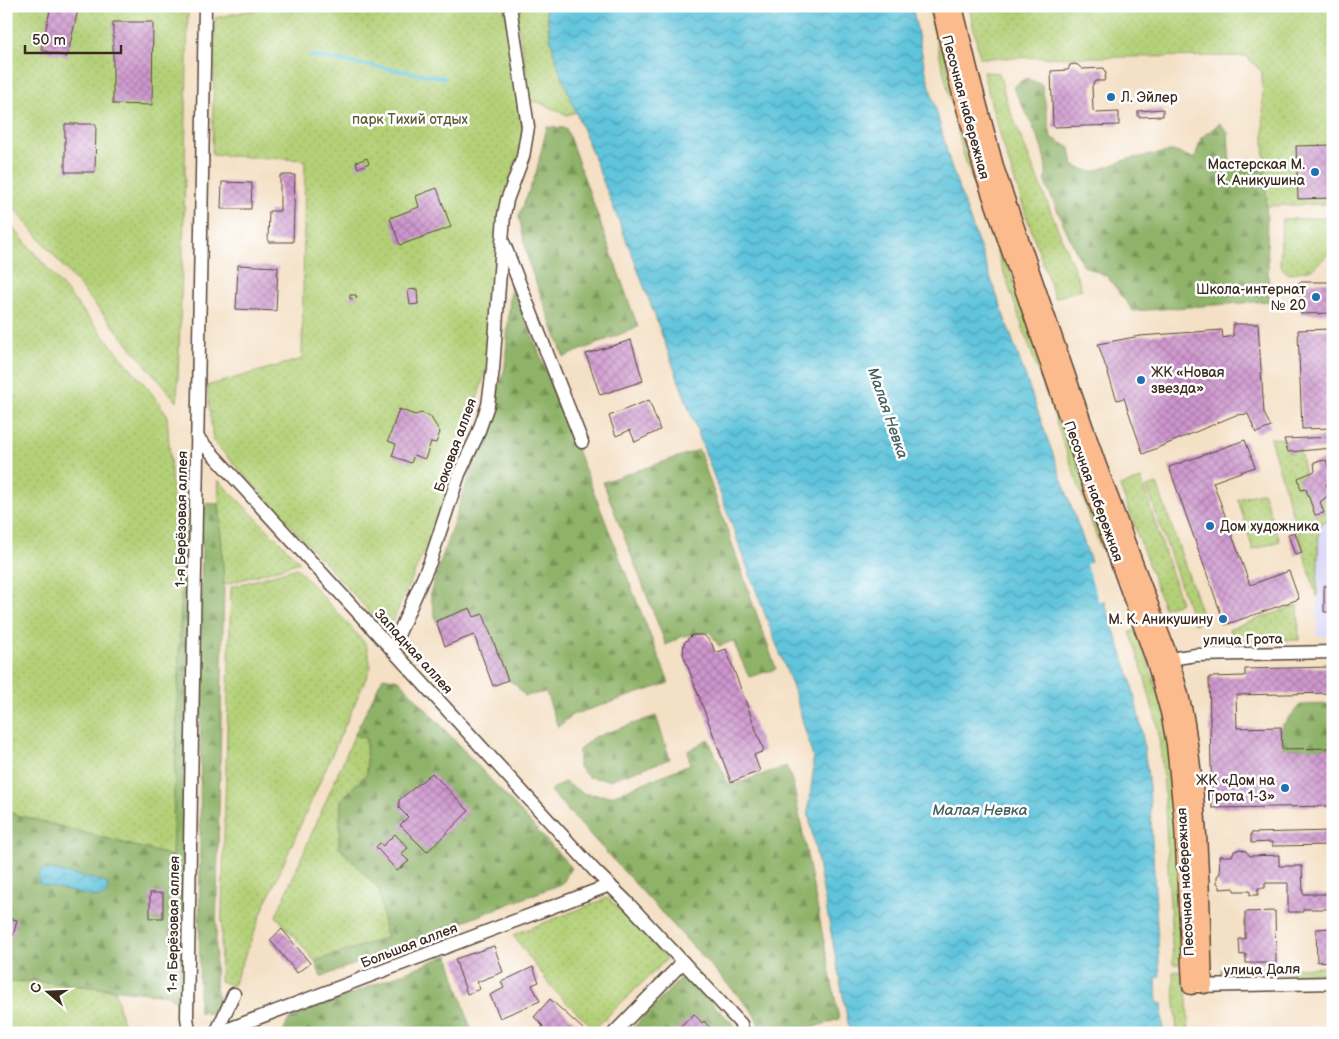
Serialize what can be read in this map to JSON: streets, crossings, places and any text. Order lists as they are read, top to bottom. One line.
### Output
{"streets":{"main road":["Песочная набережная"],"street":["Боковая аллея","1-я Берёзовая аллея","улица Грота","Западная аллея","Большая аллея","улица Даля"]},"crossings":[["Песочная набережная","улица Грота"],["Песочная набережная","улица Даля"],["Боковая аллея","Западная аллея"],["1-я Берёзовая аллея","Западная аллея"],["Западная аллея","Большая аллея"]],"water":["Малая Невка"],"parks":["парк Тихий отдых"],"places":["Л. Эйлер","Мастерская М. К. Аникушина","Школа-интернат № 20","ЖК «Новая звезда»","Дом художника","М. К. Аникушину","ЖК «Дом на Грота 1-3»"],"scale_bar":"50 m","north":"left"}
